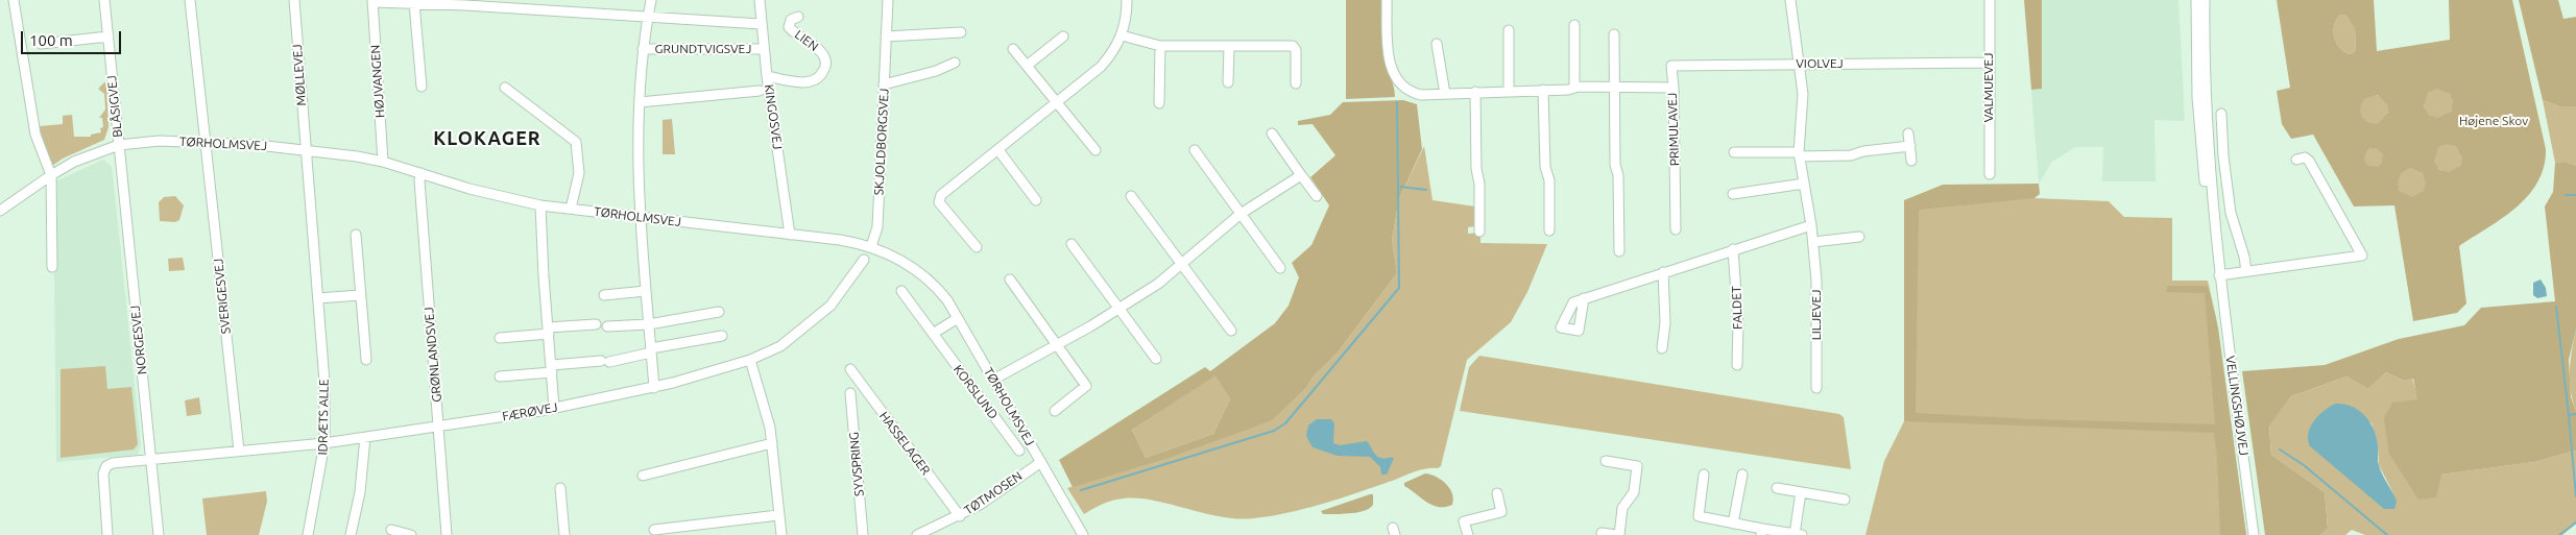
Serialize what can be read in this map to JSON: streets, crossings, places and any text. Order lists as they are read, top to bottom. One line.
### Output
{"streets":{"street":["LIEN","GRUNDTVIGSVEJ","VIOLVEJ","MØLLEVEJ","HØJVANGEN","VALMUEVEJ","BLÅSIGVEJ","KINGOSVEJ","PRIMULAVEJ","SKJOLDBORGSVEJ","TØRHOLMSVEJ","SVERIGESVEJ","FALDET","LILJEVEJ","NORGESVEJ","GRØNLANDSVEJ","KORSLUND","VELLINGSHØJVEJ","FÆRØVEJ","IDRÆTS ALLE","HASSELAGER","SYVSPRING","TØTMOSEN"]},"crossings":[["LIEN","KINGOSVEJ"],["GRUNDTVIGSVEJ","KINGOSVEJ"],["GRUNDTVIGSVEJ","TØRHOLMSVEJ"],["GRUNDTVIGSVEJ","FÆRØVEJ"],["VIOLVEJ","VALMUEVEJ"],["VIOLVEJ","PRIMULAVEJ"],["VIOLVEJ","LILJEVEJ"],["MØLLEVEJ","TØRHOLMSVEJ"],["MØLLEVEJ","IDRÆTS ALLE"],["HØJVANGEN","TØRHOLMSVEJ"],["BLÅSIGVEJ","TØRHOLMSVEJ"],["BLÅSIGVEJ","NORGESVEJ"],["KINGOSVEJ","TØRHOLMSVEJ"],["SKJOLDBORGSVEJ","TØRHOLMSVEJ"],["TØRHOLMSVEJ","SVERIGESVEJ"],["TØRHOLMSVEJ","NORGESVEJ"],["TØRHOLMSVEJ","GRØNLANDSVEJ"],["TØRHOLMSVEJ","IDRÆTS ALLE"],["TØRHOLMSVEJ","TØTMOSEN"],["SVERIGESVEJ","FÆRØVEJ"],["NORGESVEJ","FÆRØVEJ"],["GRØNLANDSVEJ","FÆRØVEJ"],["FÆRØVEJ","IDRÆTS ALLE"],["HASSELAGER","TØTMOSEN"]],"districts":["KLOKAGER"],"parks":["Højene Skov"],"scale_bar":"100 m"}
